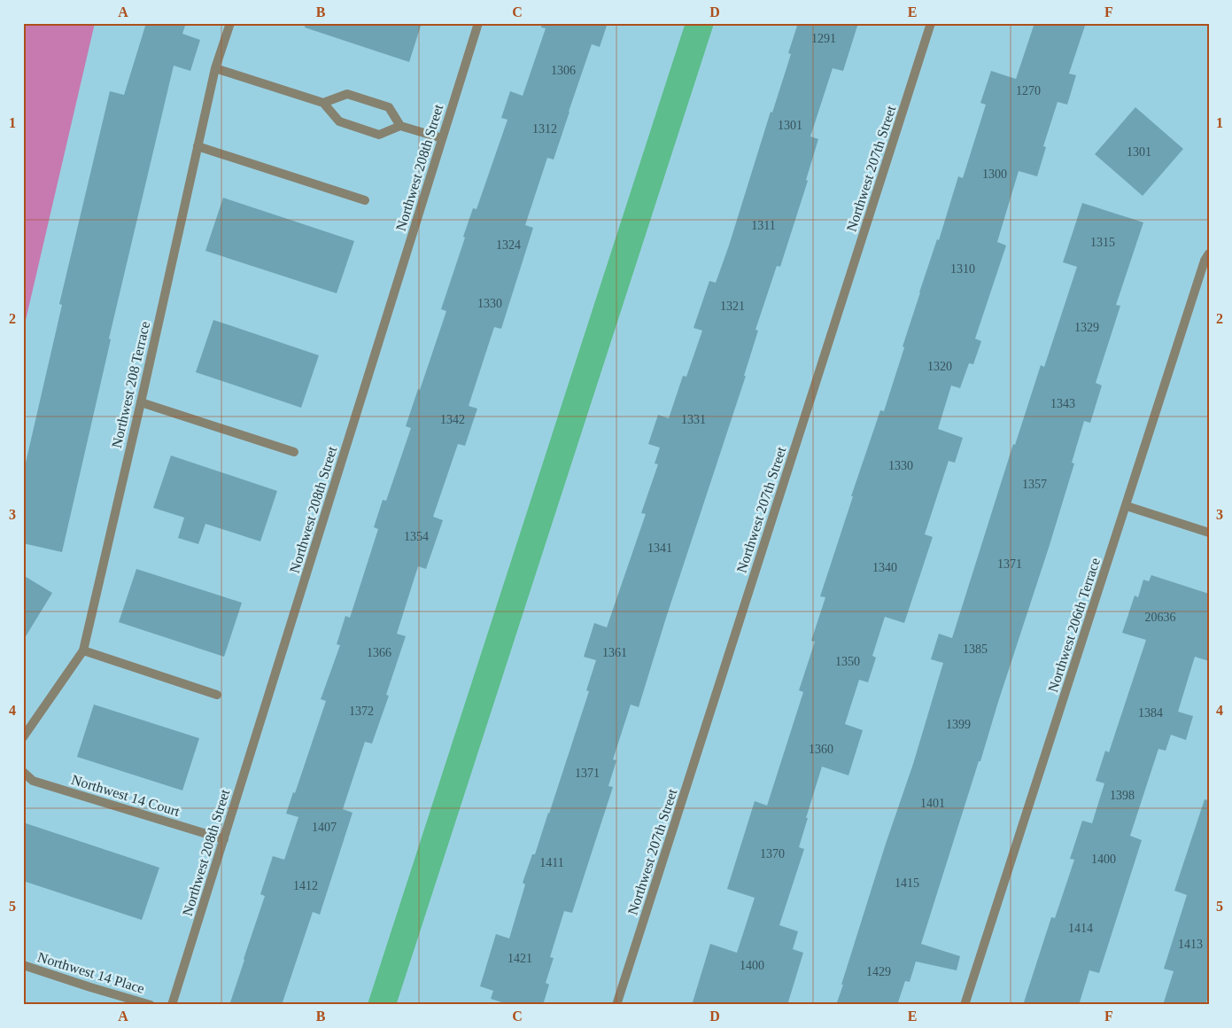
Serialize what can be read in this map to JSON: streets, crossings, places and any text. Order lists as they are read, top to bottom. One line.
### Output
{"streets":{"street":["Northwest 208th Street","Northwest 207th Street","Northwest 208 Terrace","Northwest 206th Terrace","Northwest 14 Court","Northwest 14 Place"]},"crossings":[["Northwest 208th Street","Northwest 14 Court"]],"house_numbers":["1291","1306","1270","1301","1312","1301","1300","1311","1315","1324","1310","1330","1321","1329","1320","1343","1342","1331","1330","1357","1354","1341","1371","1340","20636","1385","1366","1361","1350","1372","1384","1399","1360","1371","1398","1401","1407","1370","1400","1411","1415","1412","1414","1413","1421","1400","1429"],"grid":{"columns":["A","B","C","D","E","F"],"rows":["1","2","3","4","5"]}}
